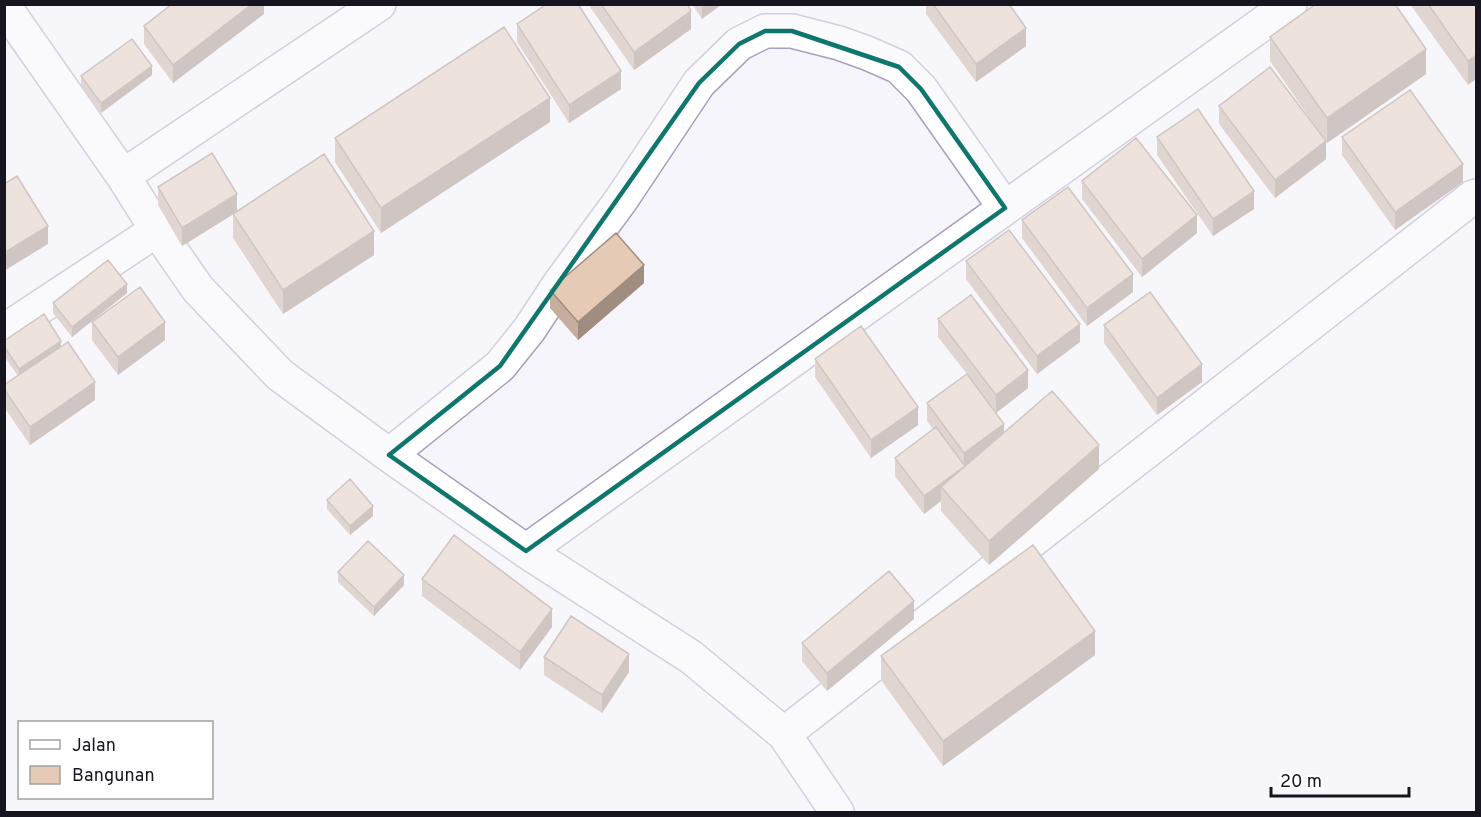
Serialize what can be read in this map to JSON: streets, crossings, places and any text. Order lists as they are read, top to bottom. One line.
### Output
{"legend":["Jalan","Bangunan"],"scale_bar":"20 m"}
